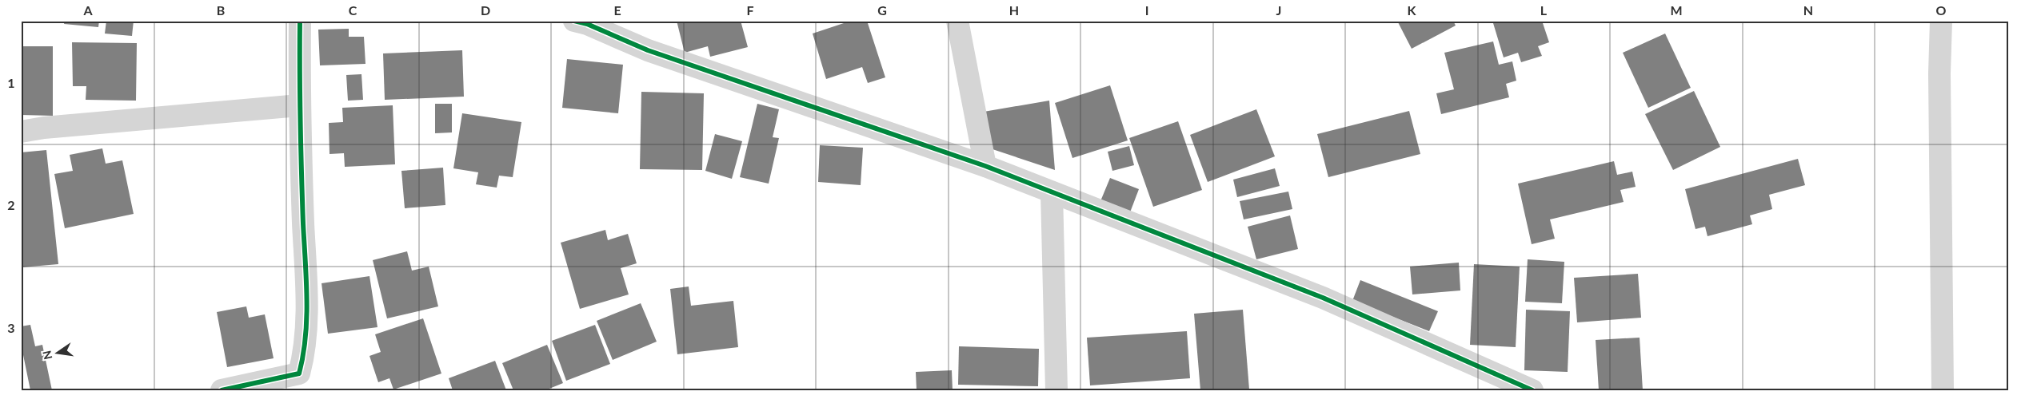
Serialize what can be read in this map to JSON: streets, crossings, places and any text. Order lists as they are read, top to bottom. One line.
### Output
{"north":"left","grid":{"columns":["A","B","C","D","E","F","G","H","I","J","K","L","M","N","O"],"rows":["1","2","3"]}}
